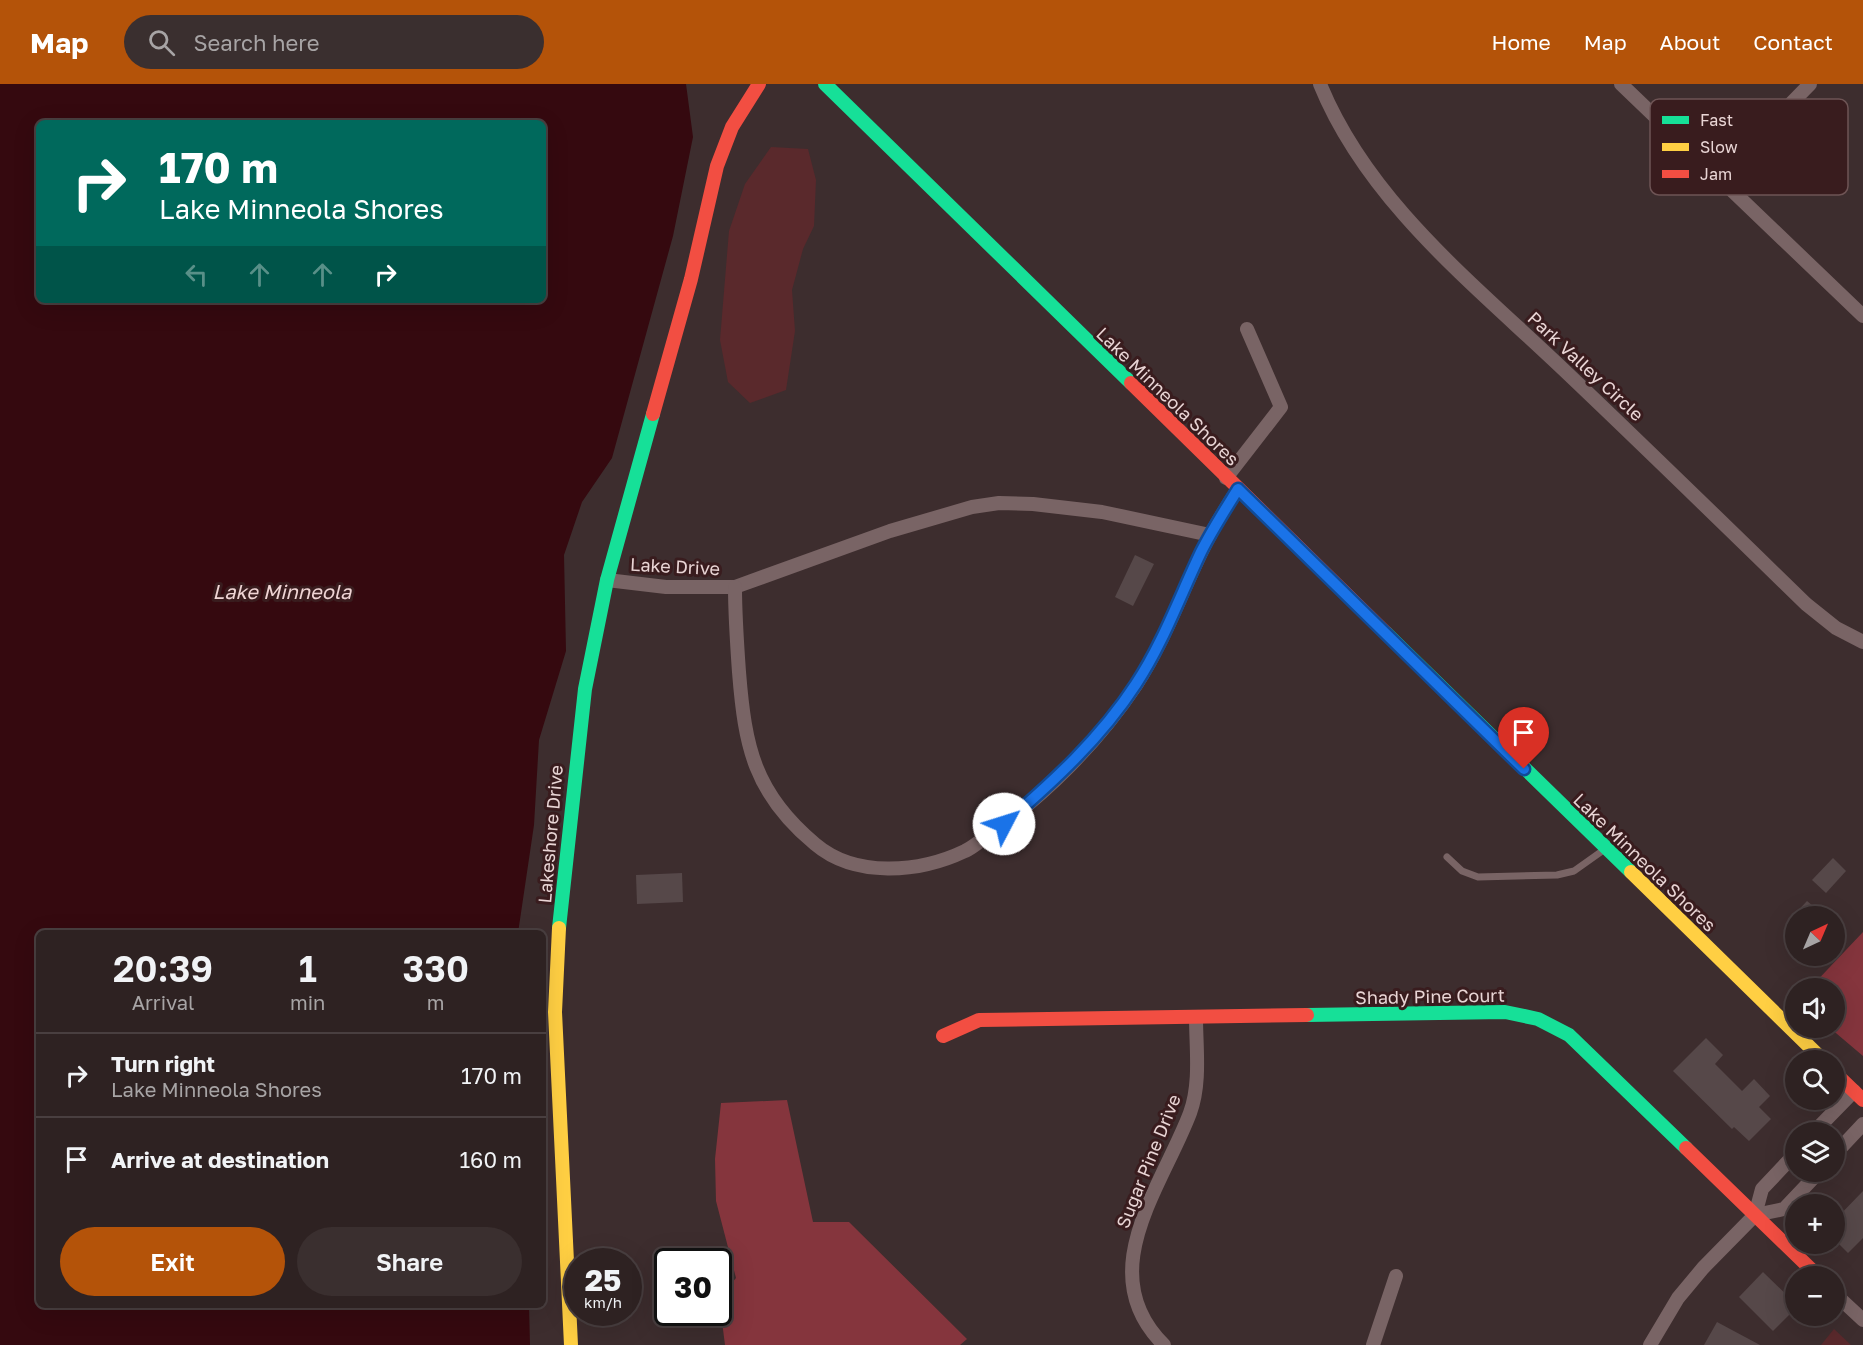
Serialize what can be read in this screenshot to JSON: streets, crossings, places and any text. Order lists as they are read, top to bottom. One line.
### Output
{"streets":{"street":["Park Valley Circle","Lake Minneola Shores","Lake Drive","Lakeshore Drive","Shady Pine Court","Sugar Pine Drive"]},"crossings":[["Lake Drive","Lakeshore Drive"],["Shady Pine Court","Sugar Pine Drive"]],"water":["Lake Minneola"],"legend":["Fast","Slow","Jam"],"north":"top right","page":{"header":"Map","search":"Search here","nav":["Home","Map","About","Contact"],"turn":["170 m","Lake Minneola Shores"],"map_buttons":["+","−"],"eta":["20:39","Arrival","1","min","330","m"],"list":[{"name":"Turn right","note":"Lake Minneola Shores","value":"170 m"},{"name":"Arrive at destination","value":"160 m"}],"buttons":["Exit","Share"],"speed":"25 km/h","limit":"30"}}
